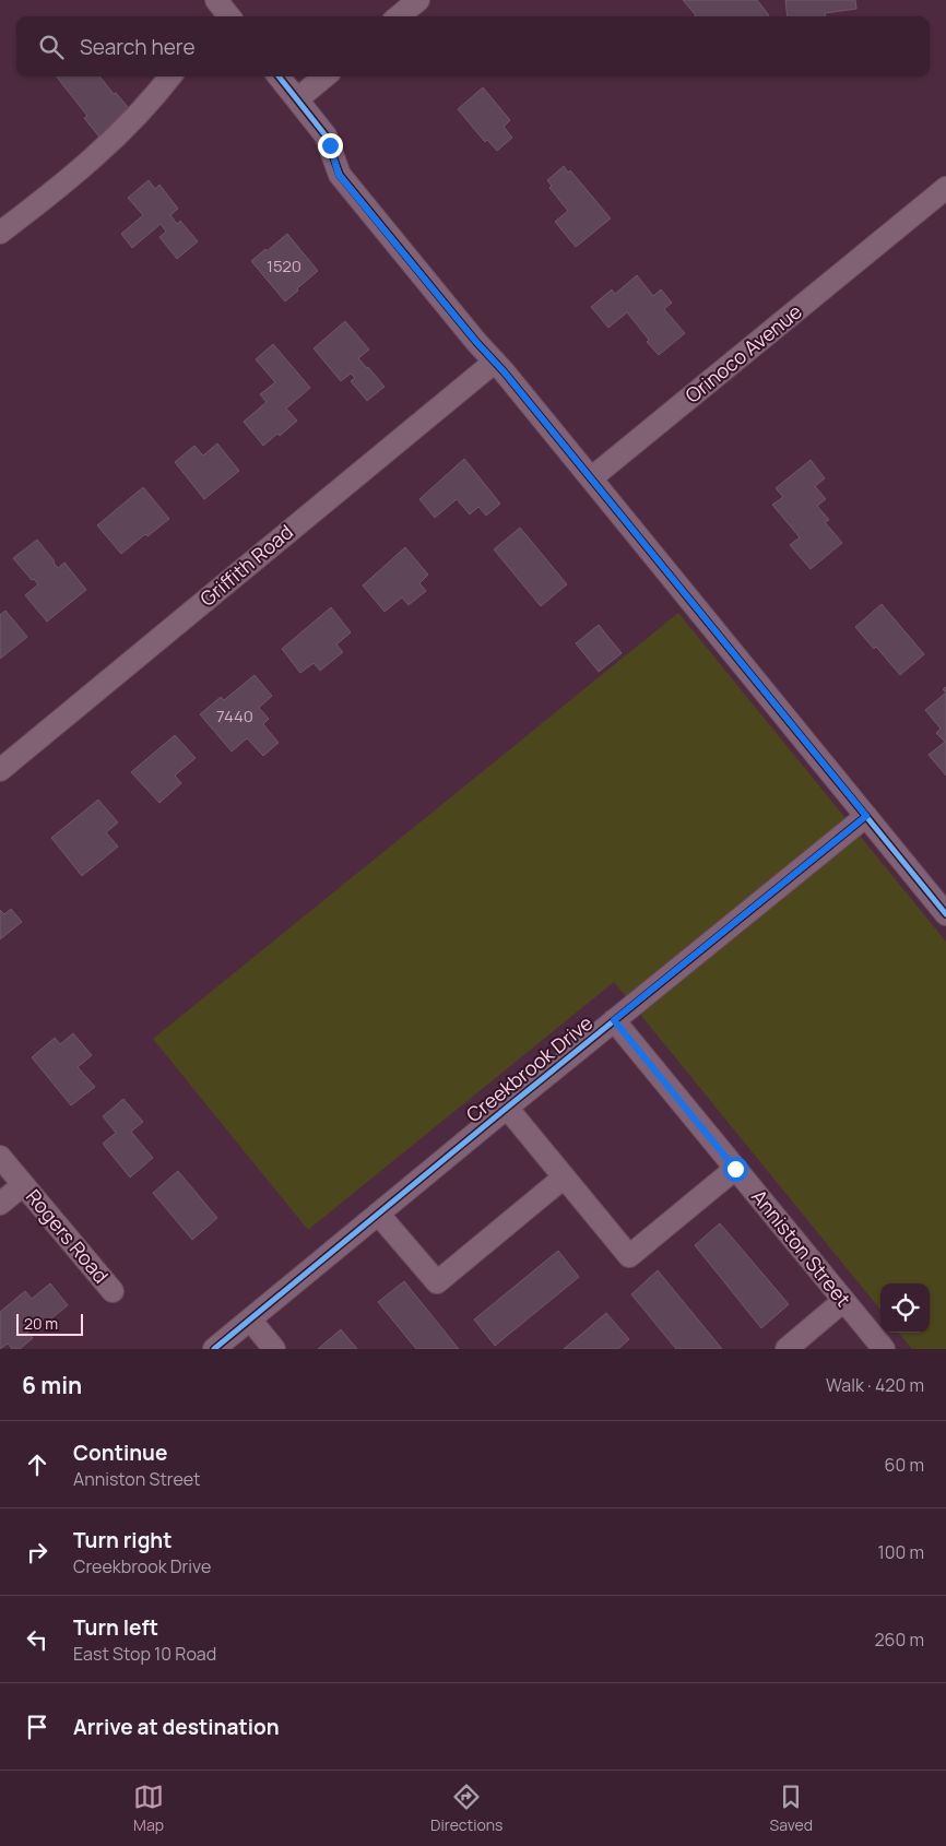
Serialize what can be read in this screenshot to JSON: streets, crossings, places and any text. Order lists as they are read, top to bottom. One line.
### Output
{"streets":{"street":["Orinoco Avenue","Griffith Road","Creekbrook Drive","Rogers Road","Anniston Street"]},"crossings":[["Creekbrook Drive","Anniston Street"]],"house_numbers":["1520","7440"],"scale_bar":"20 m","page":{"search":"Search here","scale":"20 m","heading":["6 min","Walk · 420 m"],"list":[["Continue","Anniston Street","60 m"],["Turn right","Creekbrook Drive","100 m"],["Turn left","East Stop 10 Road","260 m"],"Arrive at destination"],"nav":["Map","Directions","Saved"]}}
